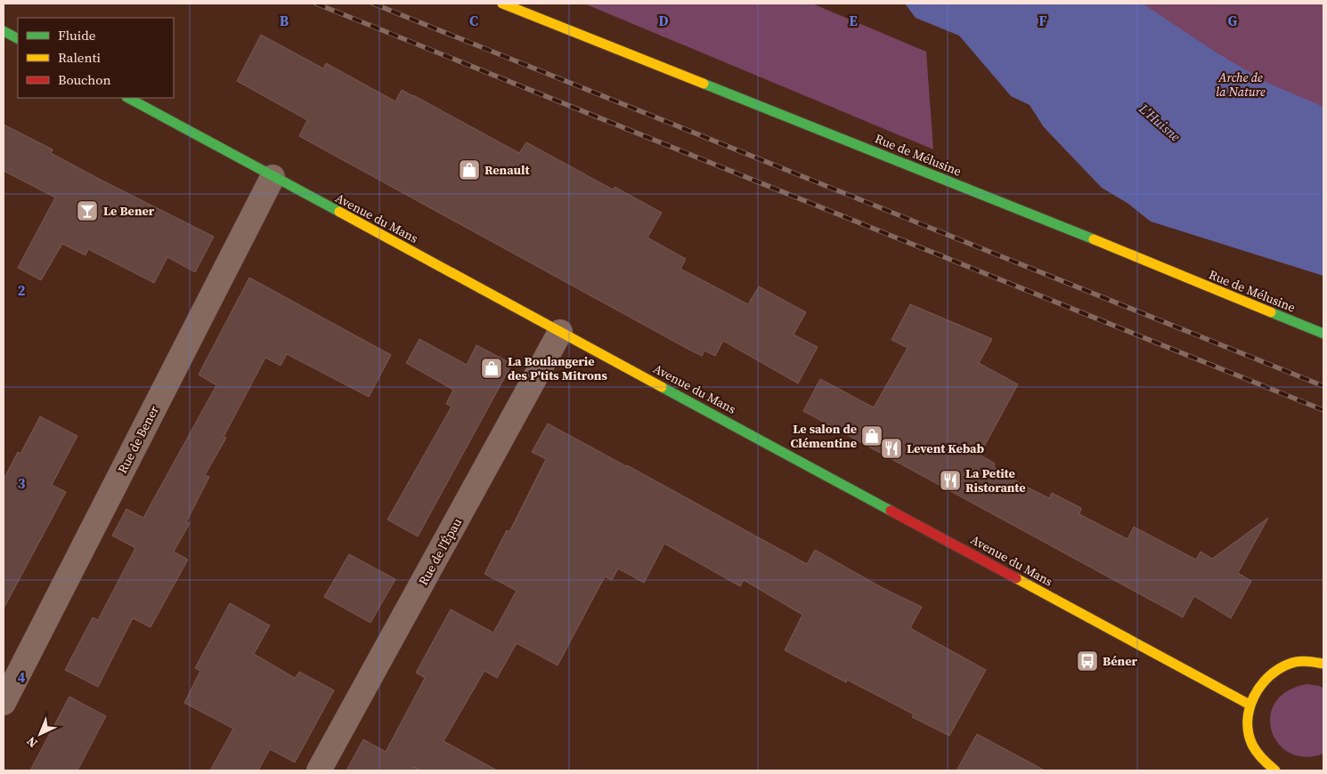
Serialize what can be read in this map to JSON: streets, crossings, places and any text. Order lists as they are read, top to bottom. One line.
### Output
{"streets":{"main road":["Rue de Mélusine","Avenue du Mans"],"street":["Rue de Bener","Rue de l'Épau"]},"crossings":[["Avenue du Mans","Rue de Bener"],["Avenue du Mans","Rue de l'Épau"]],"water":["L'Huisne"],"parks":["Arche de la Nature"],"places":{"shop":["Renault","La Boulangerie des P'tits Mitrons","Le salon de Clémentine"],"bar":["Le Bener"],"restaurant":["Levent Kebab","La Petite Ristorante"],"bus stop":["Béner"]},"legend":["Fluide","Ralenti","Bouchon"],"north":"bottom left","grid":{"columns":["B","C","D","E","F","G"],"rows":["2","3","4"]}}
